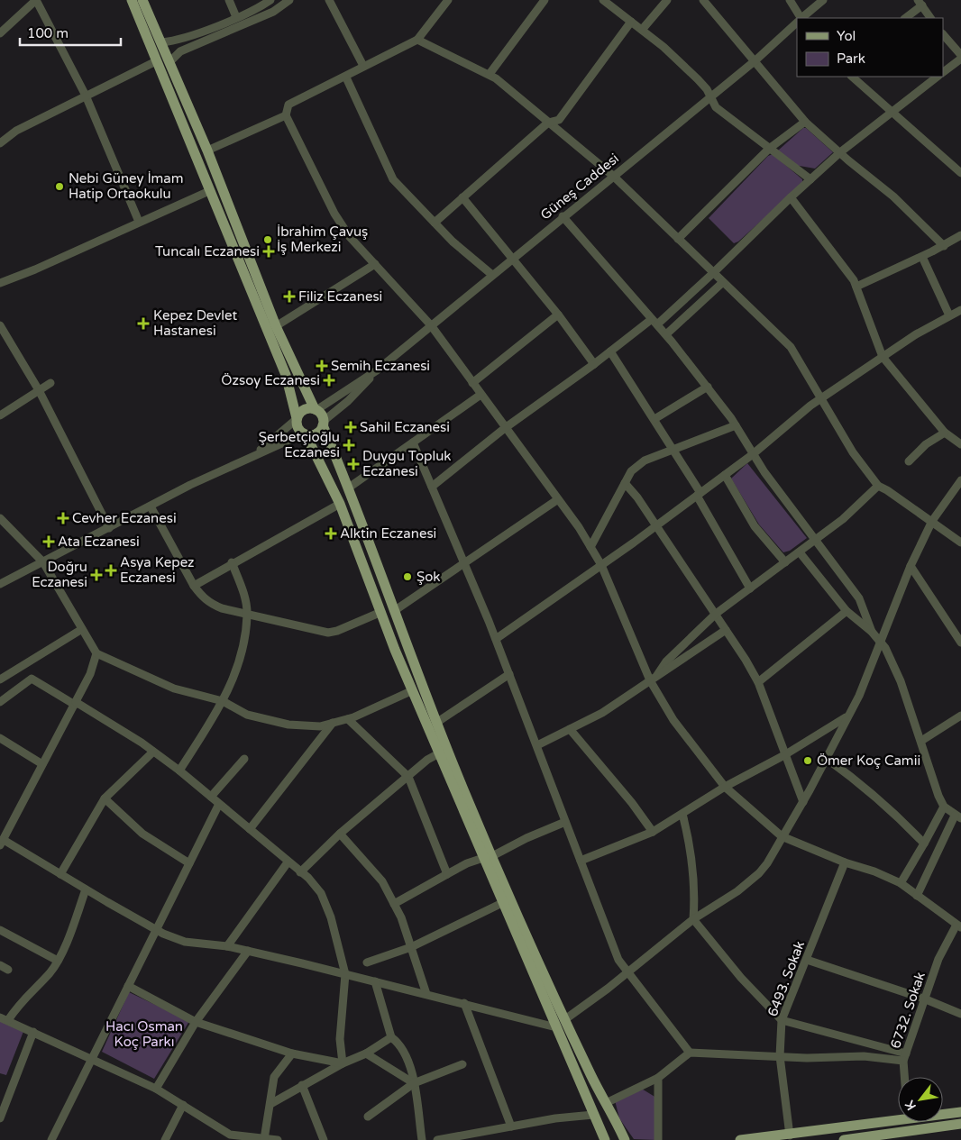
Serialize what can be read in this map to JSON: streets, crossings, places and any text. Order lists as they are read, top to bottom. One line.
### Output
{"streets":{"street":["Güneş Caddesi","6493. Sokak","6732. Sokak"]},"parks":["Hacı Osman Koç Parkı"],"places":{"other":["Nebi Güney İmam Hatip Ortaokulu","İbrahim Çavuş İş Merkezi","Şok","Ömer Koç Camii"],"health":["Tuncalı Eczanesi","Filiz Eczanesi","Kepez Devlet Hastanesi","Semih Eczanesi","Özsoy Eczanesi","Sahil Eczanesi","Şerbetçioğlu Eczanesi","Duygu Topluk Eczanesi","Cevher Eczanesi","Alktin Eczanesi","Ata Eczanesi","Asya Kepez Eczanesi","Doğru Eczanesi"]},"legend":["Yol","Park"],"scale_bar":"100 m","north":"bottom left"}
